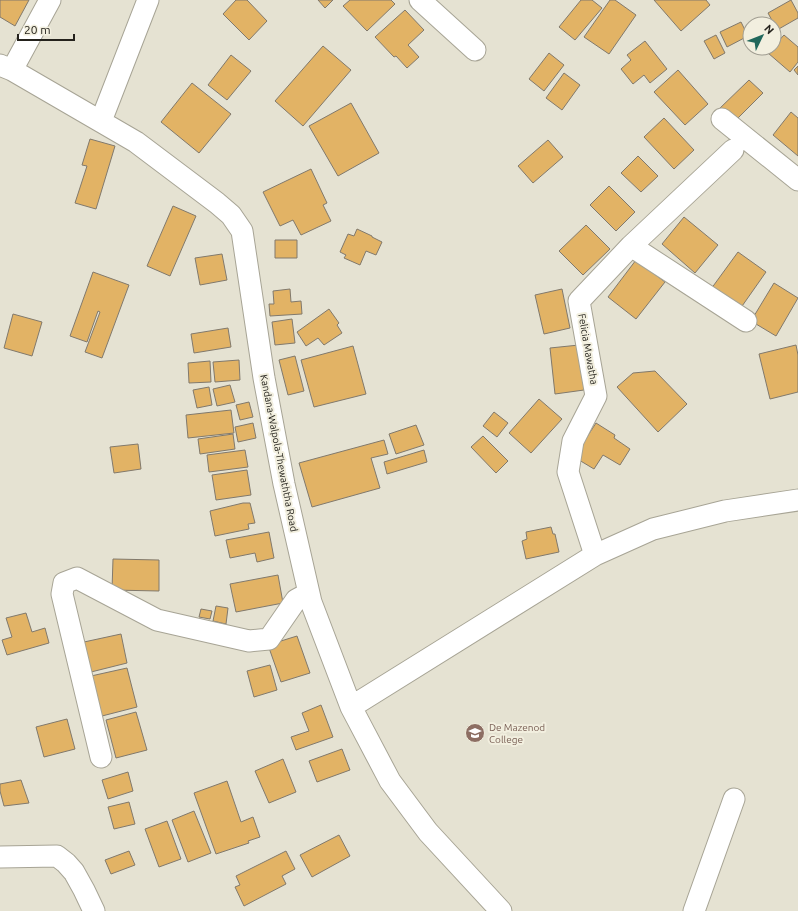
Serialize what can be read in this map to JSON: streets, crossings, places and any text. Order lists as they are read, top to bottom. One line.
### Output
{"streets":{"street":["Felicia Mawatha","Kandana-Walpola-Thewaththa Road"]},"places":{"school or university":["De Mazenod College"]},"scale_bar":"20 m","north":"top right"}
